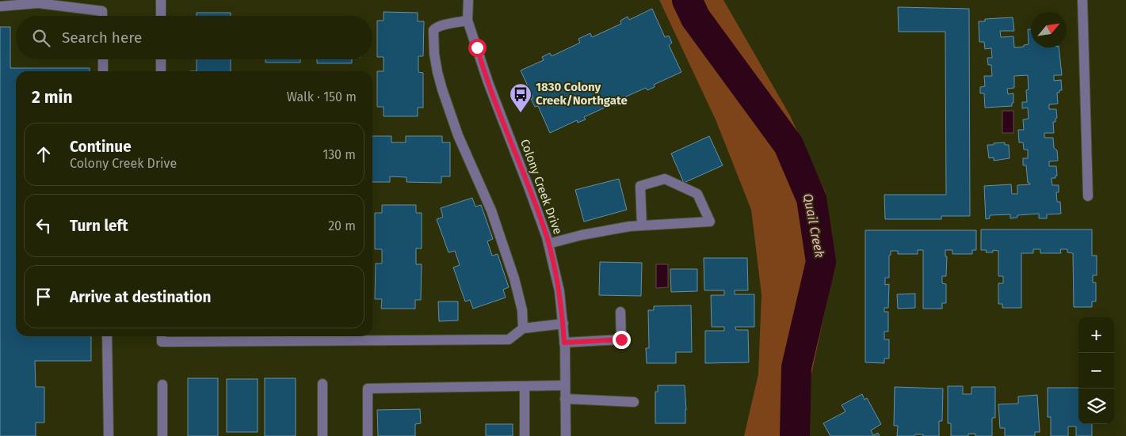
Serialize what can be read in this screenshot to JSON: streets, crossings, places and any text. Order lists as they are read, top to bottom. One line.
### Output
{"streets":{"street":["Colony Creek Drive"]},"water":["Quail Creek"],"places":{"bus stop":["1830 Colony Creek/Northgate"]},"north":"top right","page":{"search":"Search here","heading":["2 min","Walk · 150 m"],"list":[["Continue","Colony Creek Drive","130 m"],["Turn left","20 m"],"Arrive at destination"],"map_buttons":["+","−"]}}
